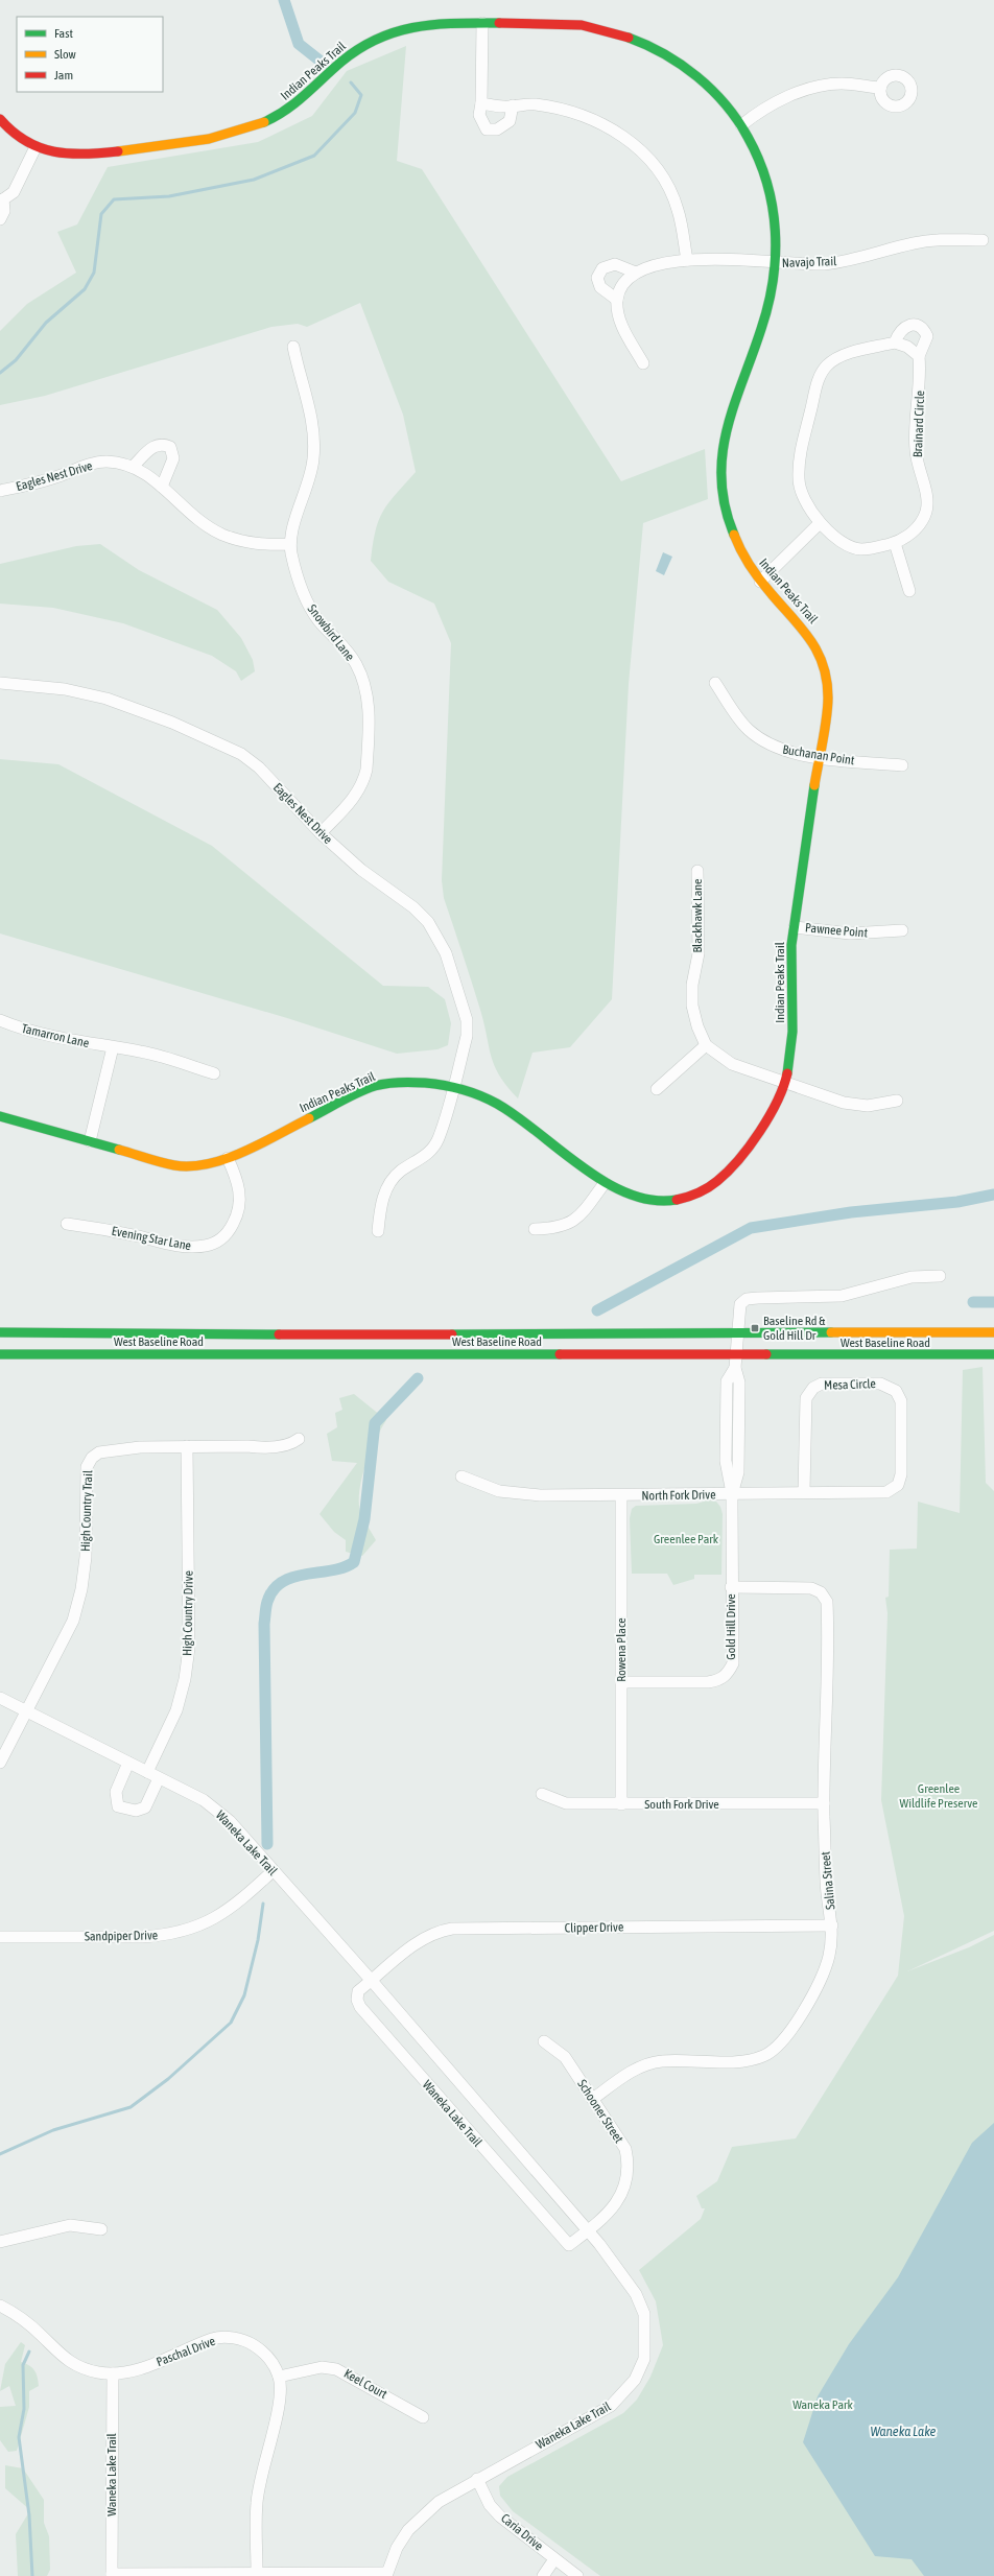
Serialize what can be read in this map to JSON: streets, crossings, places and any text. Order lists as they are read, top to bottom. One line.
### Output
{"streets":{"street":["Indian Peaks Trail","Navajo Trail","Brainard Circle","Eagles Nest Drive","Snowbird Lane","Buchanan Point","Blackhawk Lane","Pawnee Point","Tamarron Lane","Evening Star Lane","West Baseline Road","Mesa Circle","North Fork Drive","High Country Trail","High Country Drive","Gold Hill Drive","Rowena Place","South Fork Drive","Waneka Lake Trail","Salina Street","Clipper Drive","Sandpiper Drive","Schooner Street","Paschal Drive","Keel Court","Caria Drive"]},"crossings":[["Indian Peaks Trail","Navajo Trail"],["Indian Peaks Trail","Eagles Nest Drive"],["Indian Peaks Trail","Buchanan Point"],["Indian Peaks Trail","Blackhawk Lane"],["Indian Peaks Trail","Pawnee Point"],["Indian Peaks Trail","Evening Star Lane"],["Eagles Nest Drive","Snowbird Lane"],["West Baseline Road","Gold Hill Drive"],["Mesa Circle","North Fork Drive"],["North Fork Drive","Gold Hill Drive"],["North Fork Drive","Rowena Place"],["High Country Trail","High Country Drive"],["High Country Trail","Waneka Lake Trail"],["High Country Drive","Waneka Lake Trail"],["Gold Hill Drive","Rowena Place"],["Gold Hill Drive","Salina Street"],["Rowena Place","South Fork Drive"],["South Fork Drive","Salina Street"],["Waneka Lake Trail","Clipper Drive"],["Waneka Lake Trail","Sandpiper Drive"],["Waneka Lake Trail","Schooner Street"],["Waneka Lake Trail","Paschal Drive"],["Waneka Lake Trail","Caria Drive"],["Salina Street","Clipper Drive"],["Salina Street","Schooner Street"],["Paschal Drive","Keel Court"]],"water":["Waneka Lake"],"parks":["Greenlee Park","Greenlee Wildlife Preserve","Waneka Park"],"places":{"transit":["Baseline Rd & Gold Hill Dr"]},"legend":["Fast","Slow","Jam"]}
